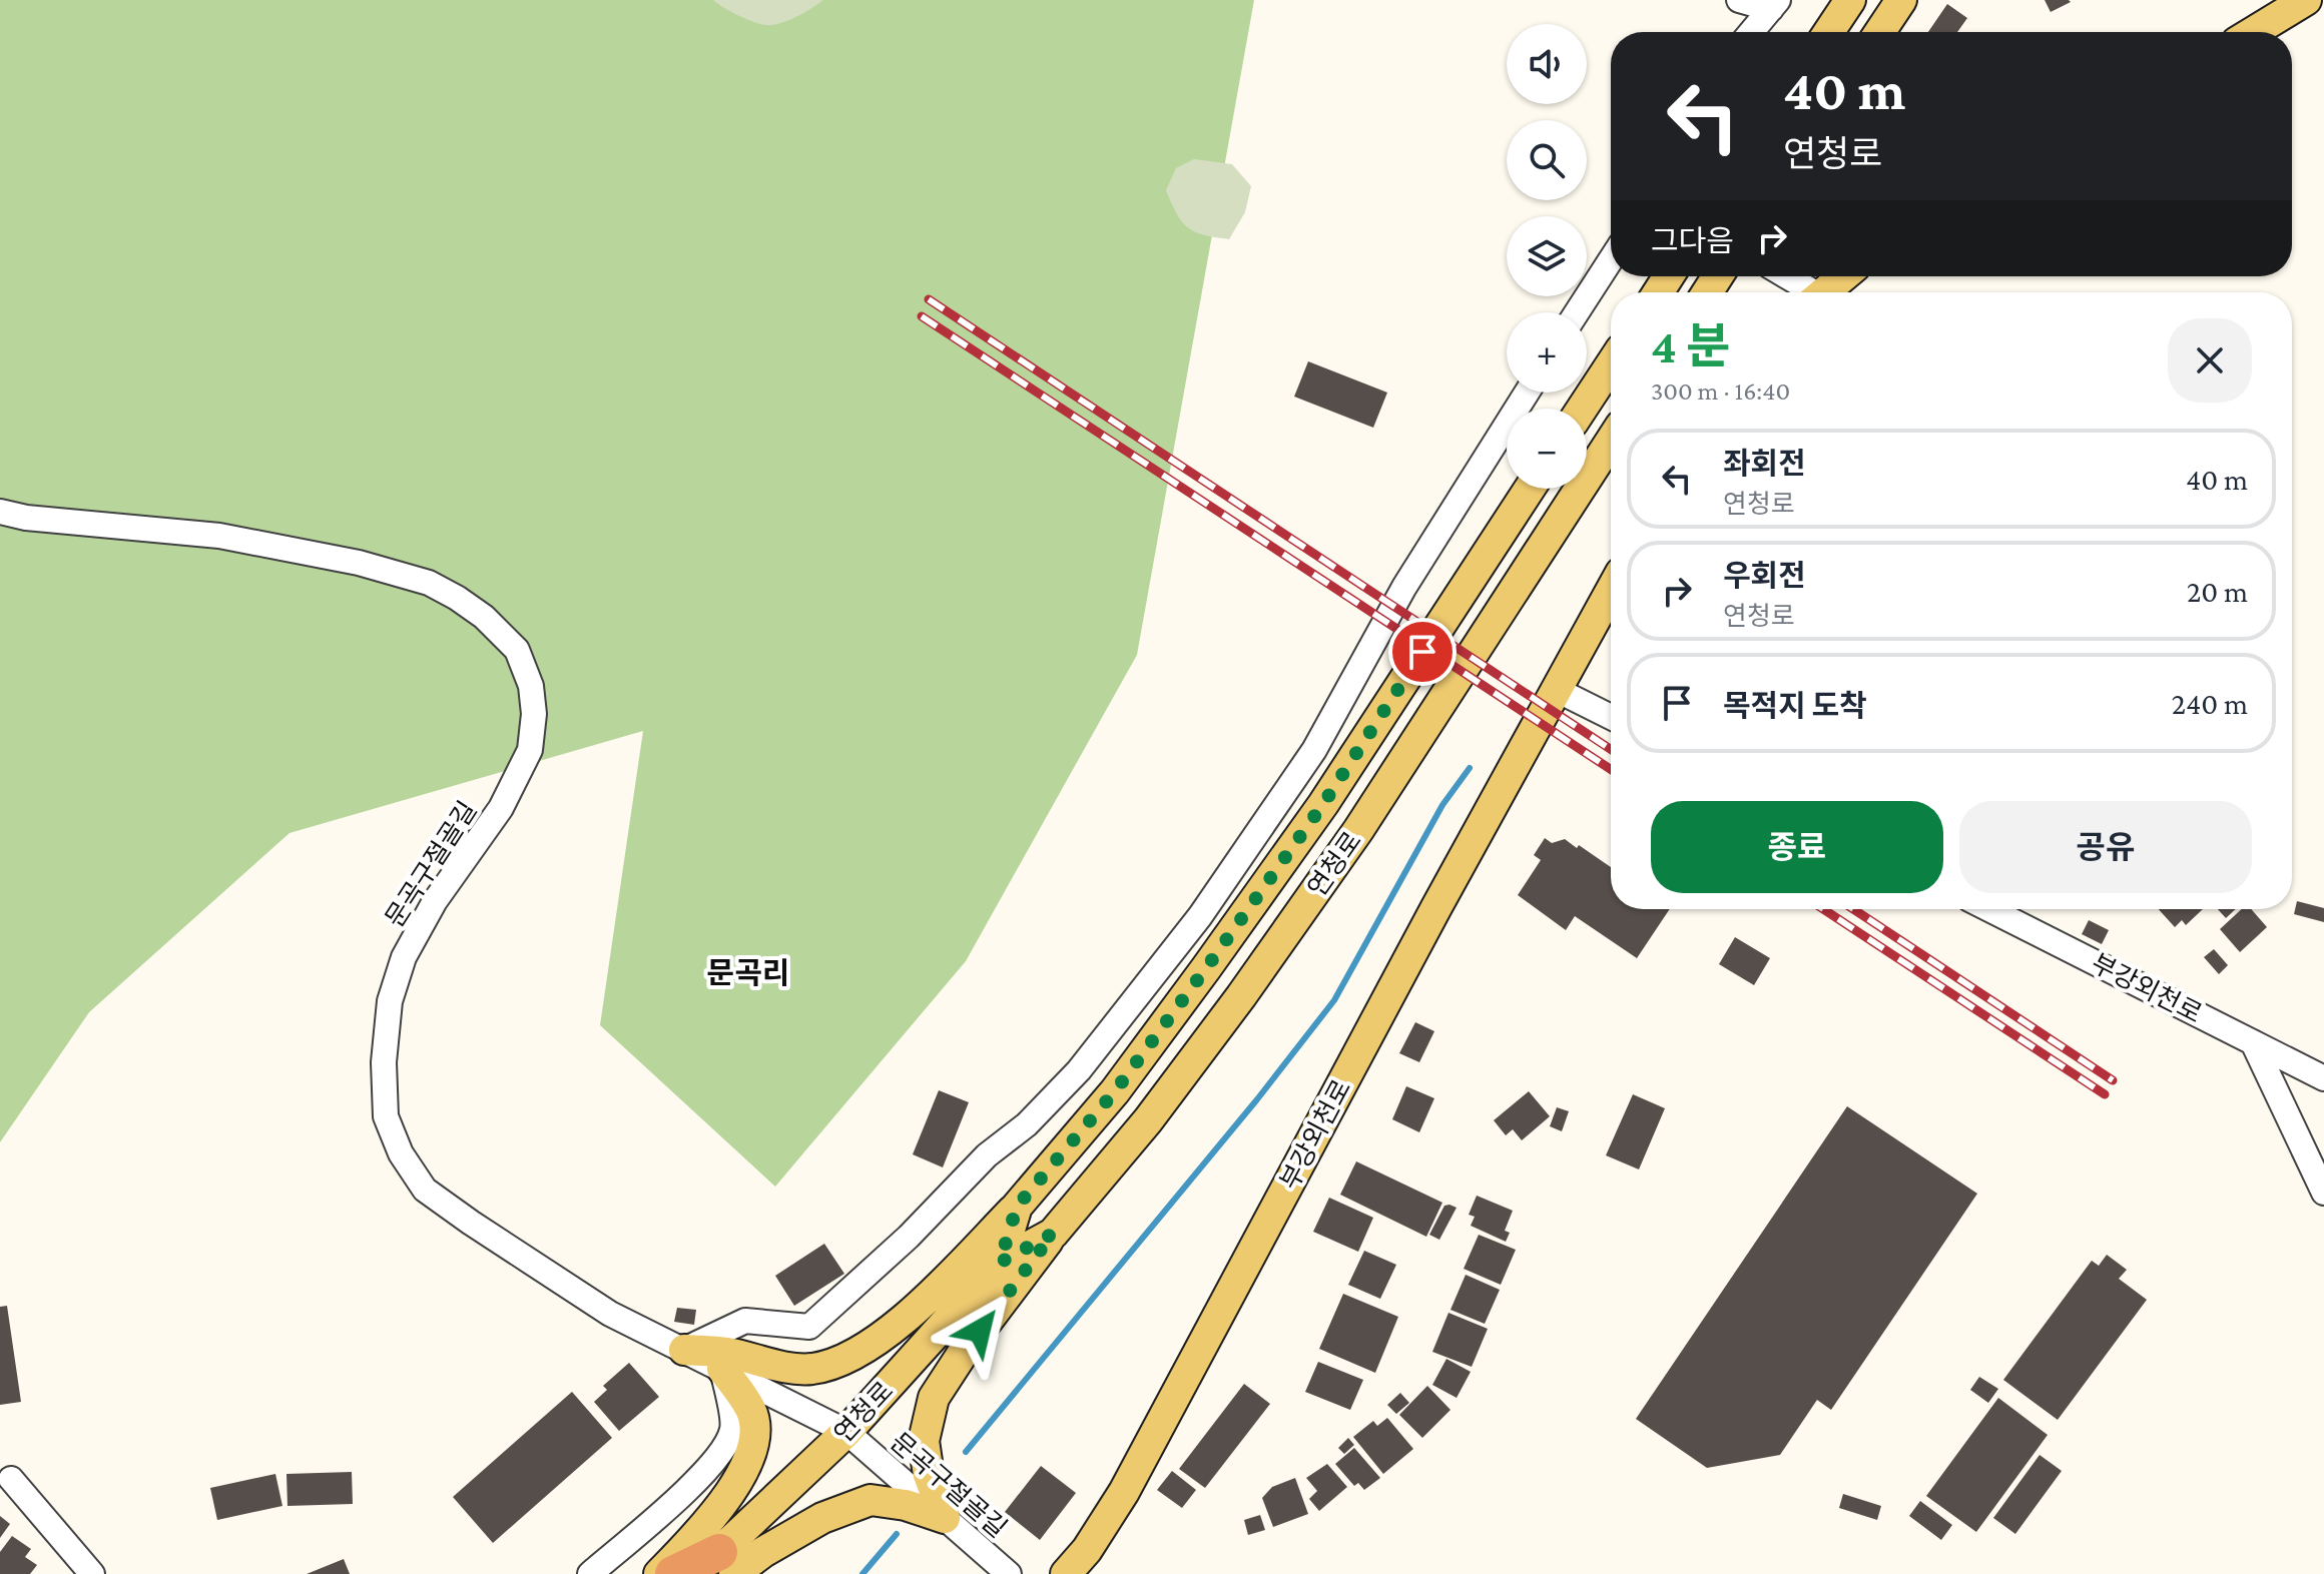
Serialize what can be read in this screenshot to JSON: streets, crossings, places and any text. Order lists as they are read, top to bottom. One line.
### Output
{"streets":{"highway":["연청로"],"main road":["부강외천로"],"street":["문곡구절골길"]},"crossings":[["문곡구절골길","연청로"]],"districts":["문곡리"],"page":{"map_buttons":["+","−"],"turn":["40 m","연청로"],"then":"그다음","heading":["4 분","300 m · 16:40"],"list":[{"name":"좌회전","note":"연청로","value":"40 m"},{"name":"우회전","note":"연청로","value":"20 m"},{"name":"목적지 도착","value":"240 m"}],"buttons":["종료","공유"]}}
